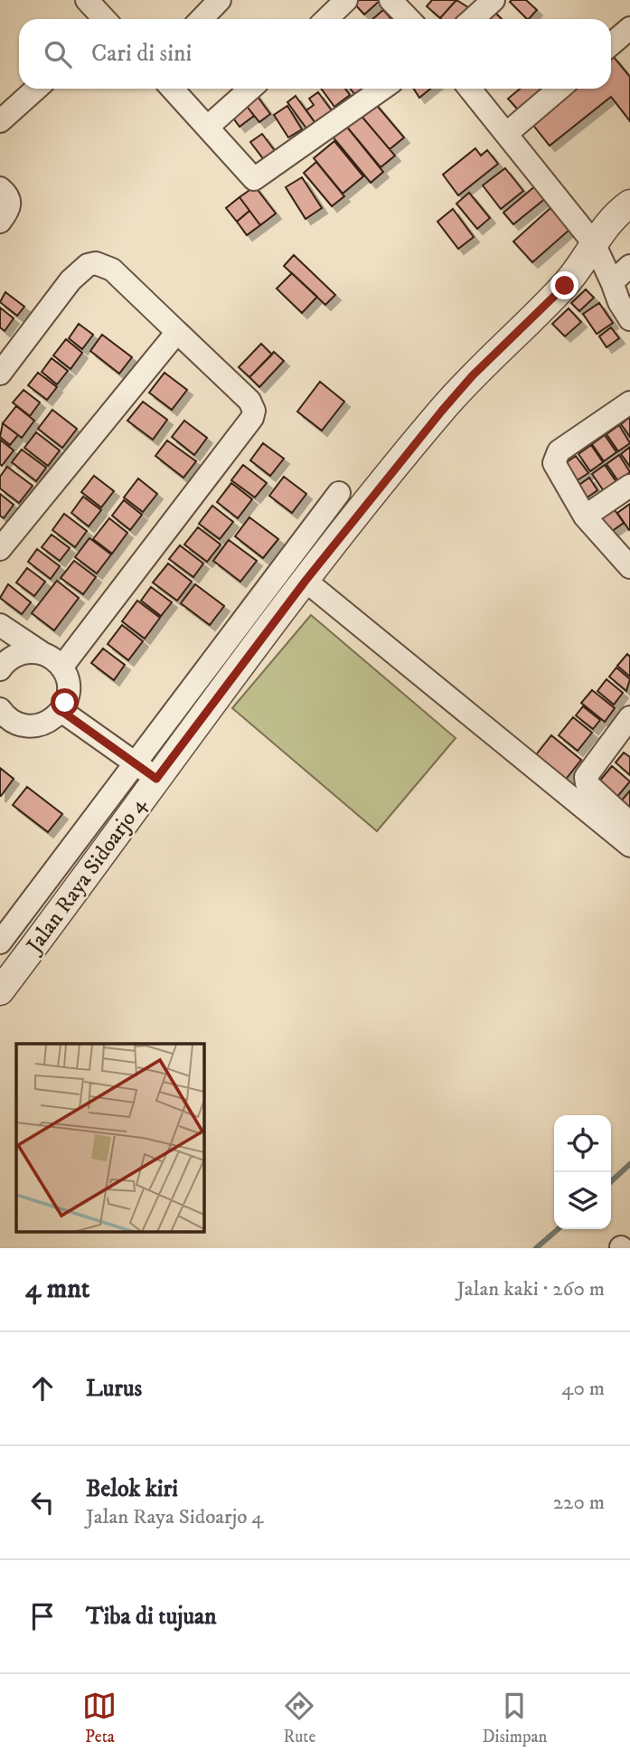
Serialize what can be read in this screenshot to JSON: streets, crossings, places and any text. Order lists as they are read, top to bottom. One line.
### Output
{"streets":{"street":["Jalan Raya Sidoarjo 4"]},"page":{"search":"Cari di sini","heading":["4 mnt","Jalan kaki · 260 m"],"list":[["Lurus","40 m"],["Belok kiri","Jalan Raya Sidoarjo 4","220 m"],"Tiba di tujuan"],"nav":["Peta","Rute","Disimpan"]}}
